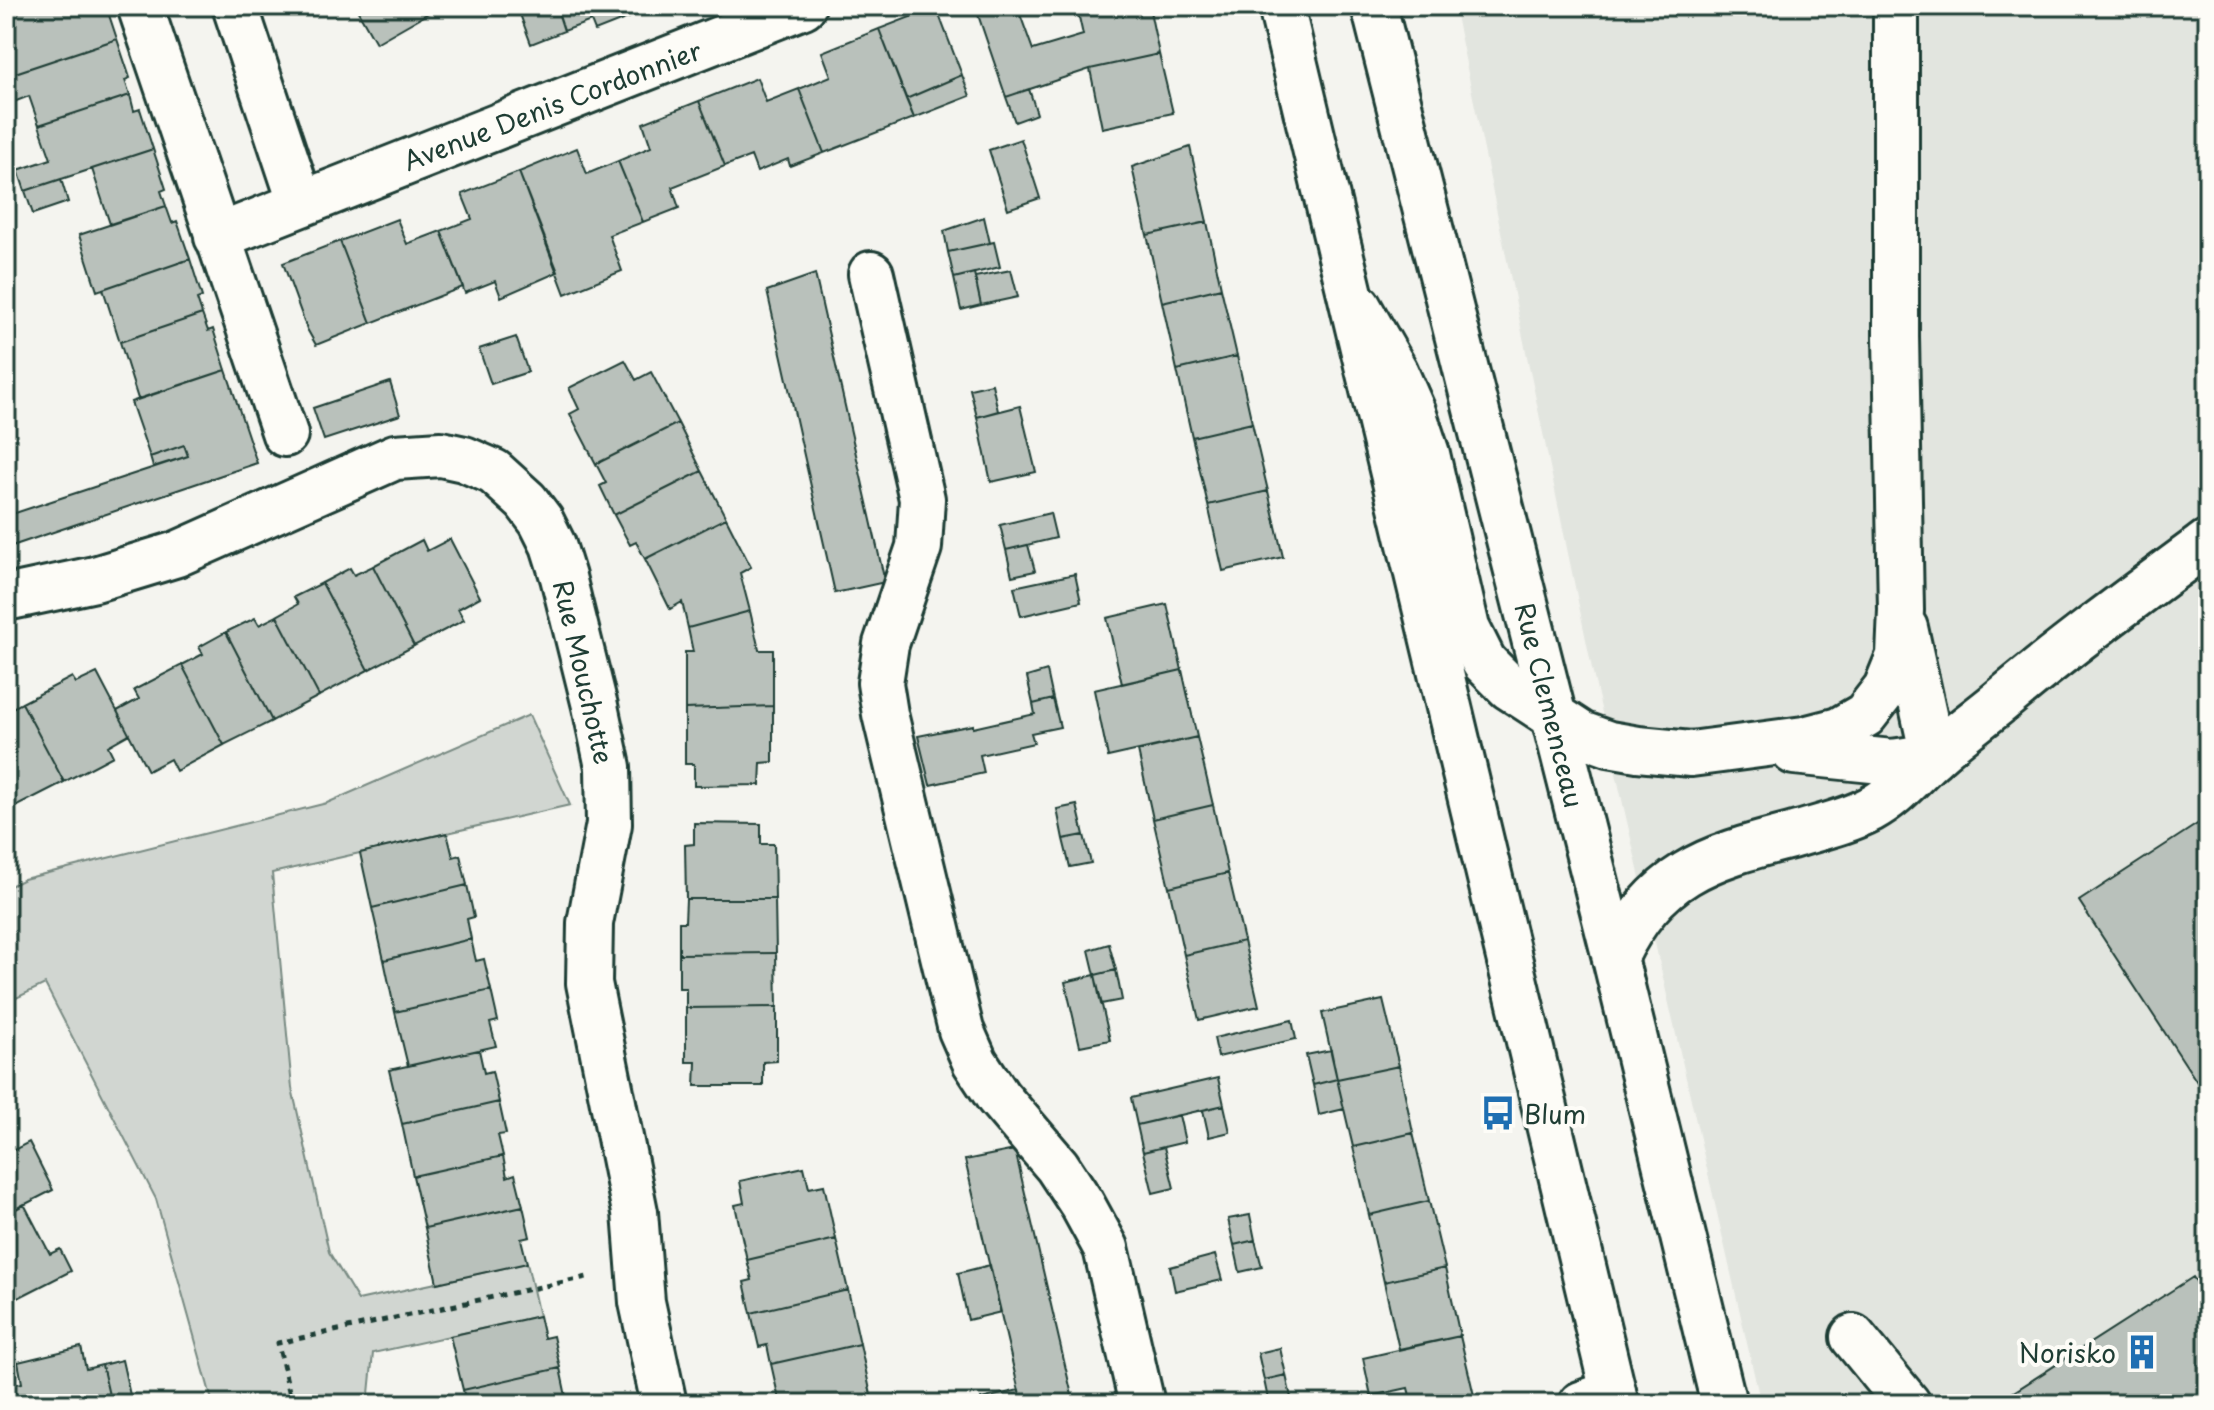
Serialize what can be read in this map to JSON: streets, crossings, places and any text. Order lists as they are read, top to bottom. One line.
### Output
{"streets":{"main road":["Avenue Denis Cordonnier","Rue Mouchotte","Rue Clemenceau"]},"places":{"bus stop":["Blum"],"building":["Norisko"]}}
